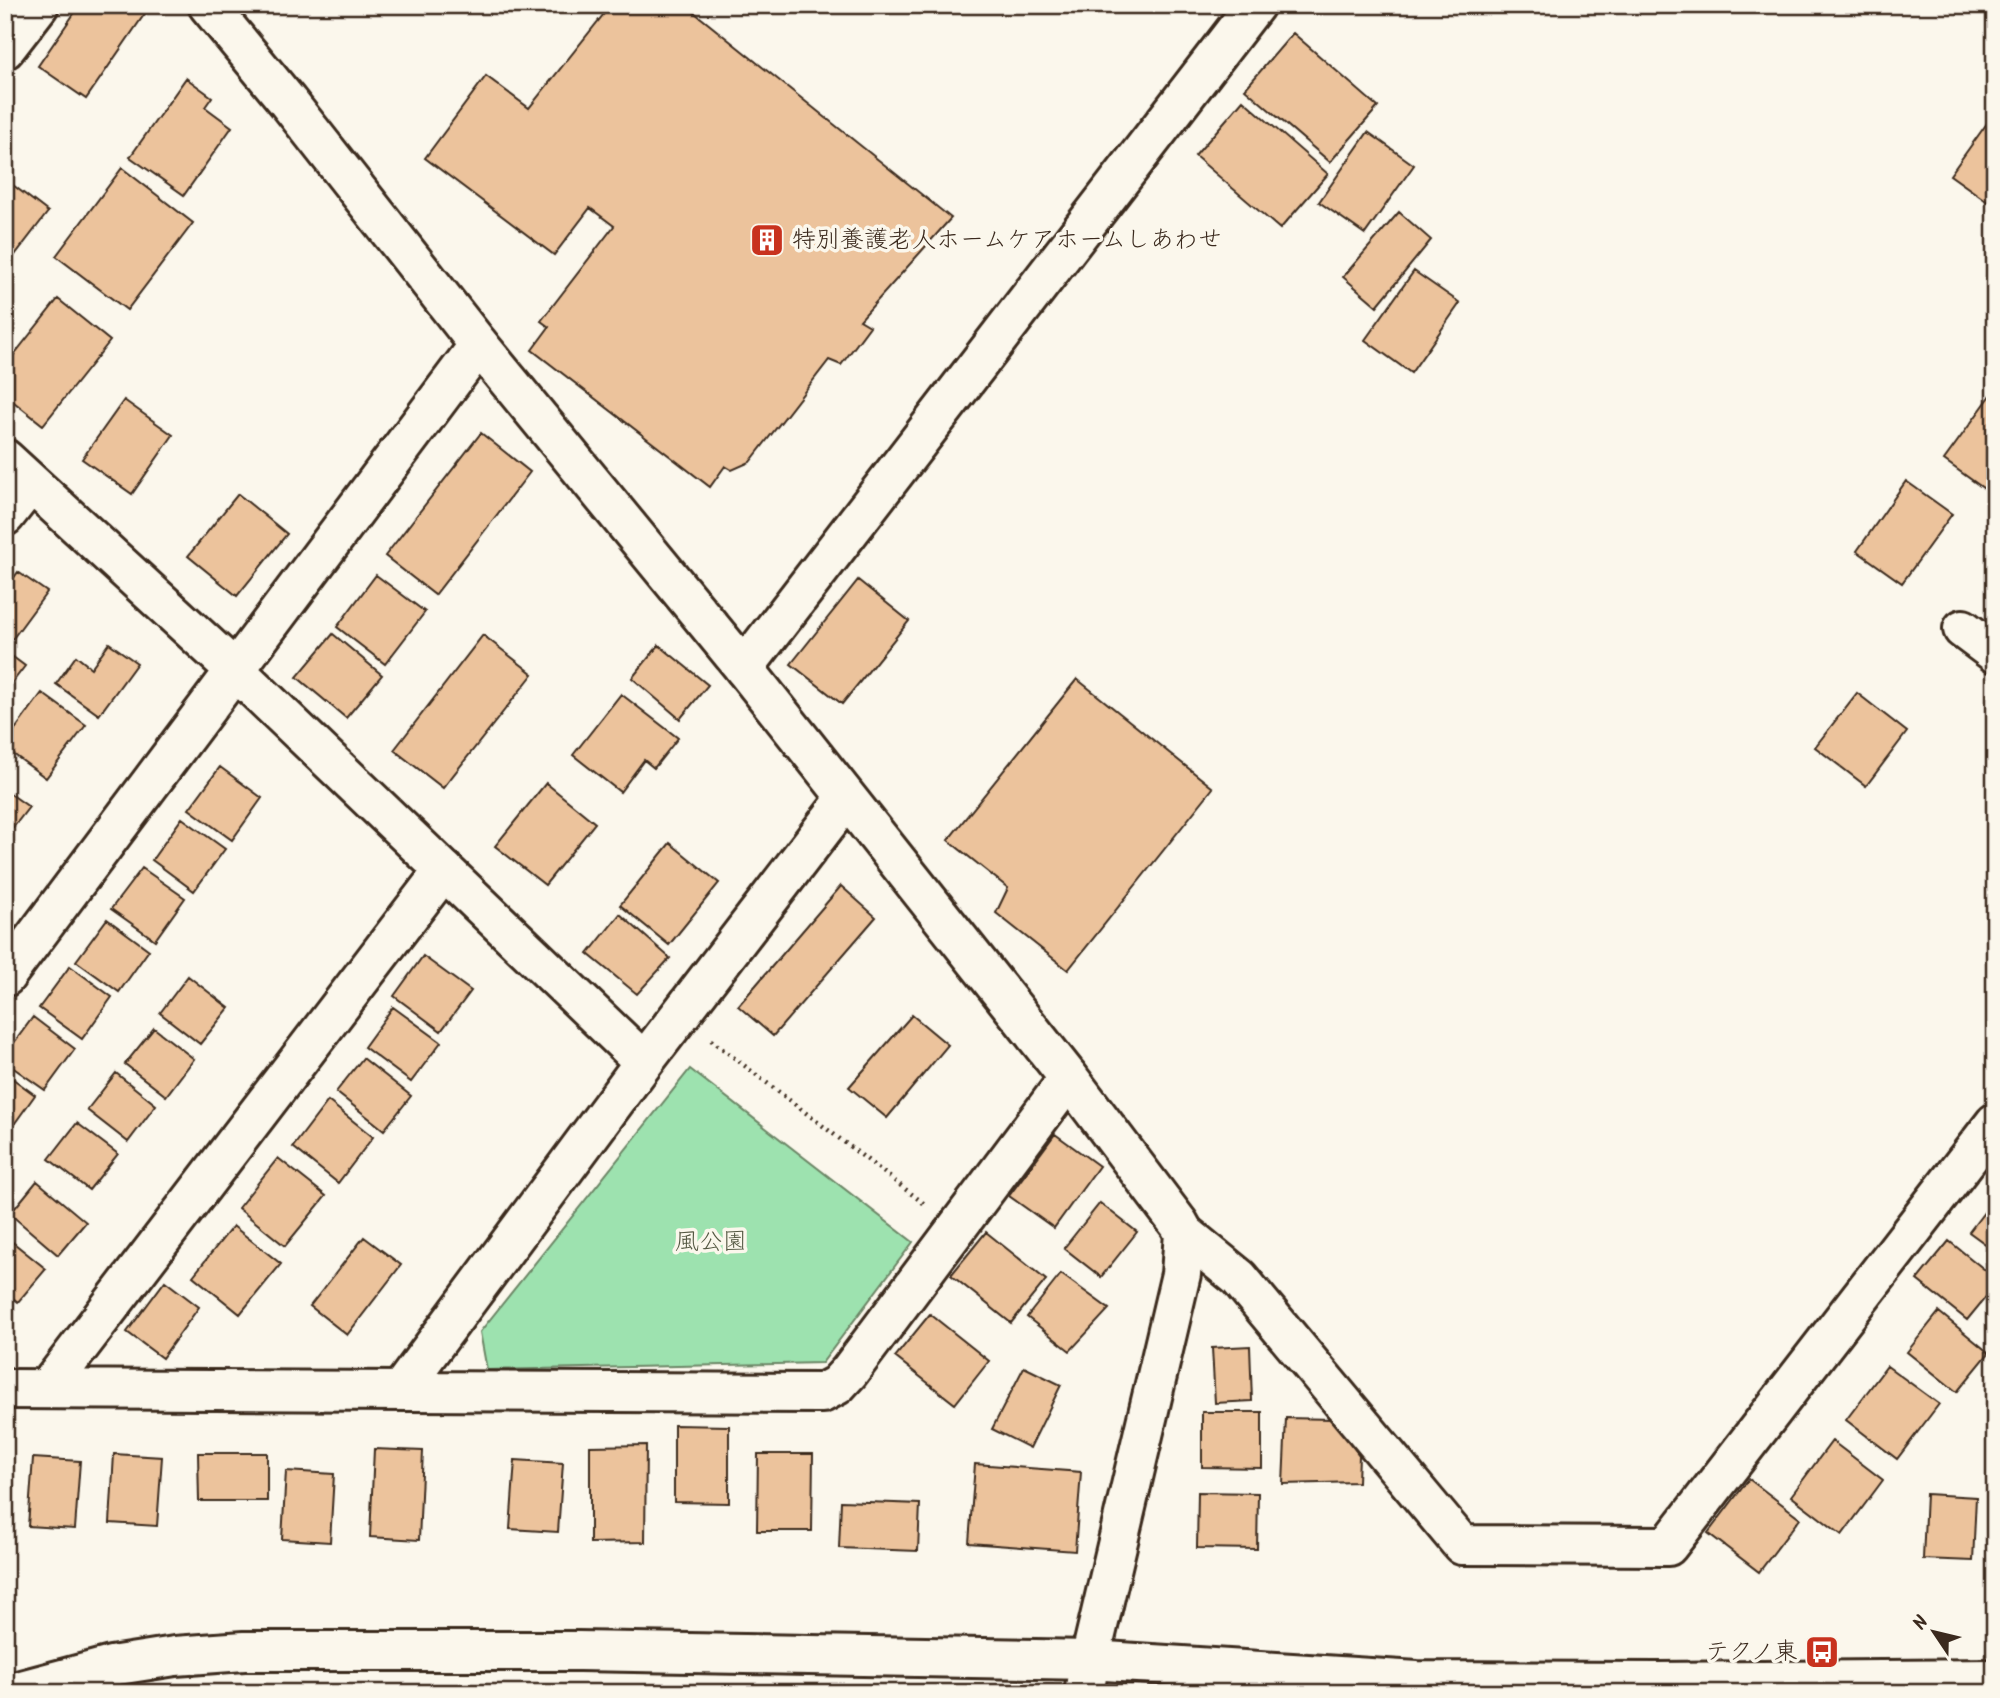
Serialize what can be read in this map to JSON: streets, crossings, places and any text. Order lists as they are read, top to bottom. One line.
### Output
{"parks":["風公園"],"places":{"building":["特別養護老人ホームケアホームしあわせ"],"bus stop":["テクノ東"]},"north":"top left"}
